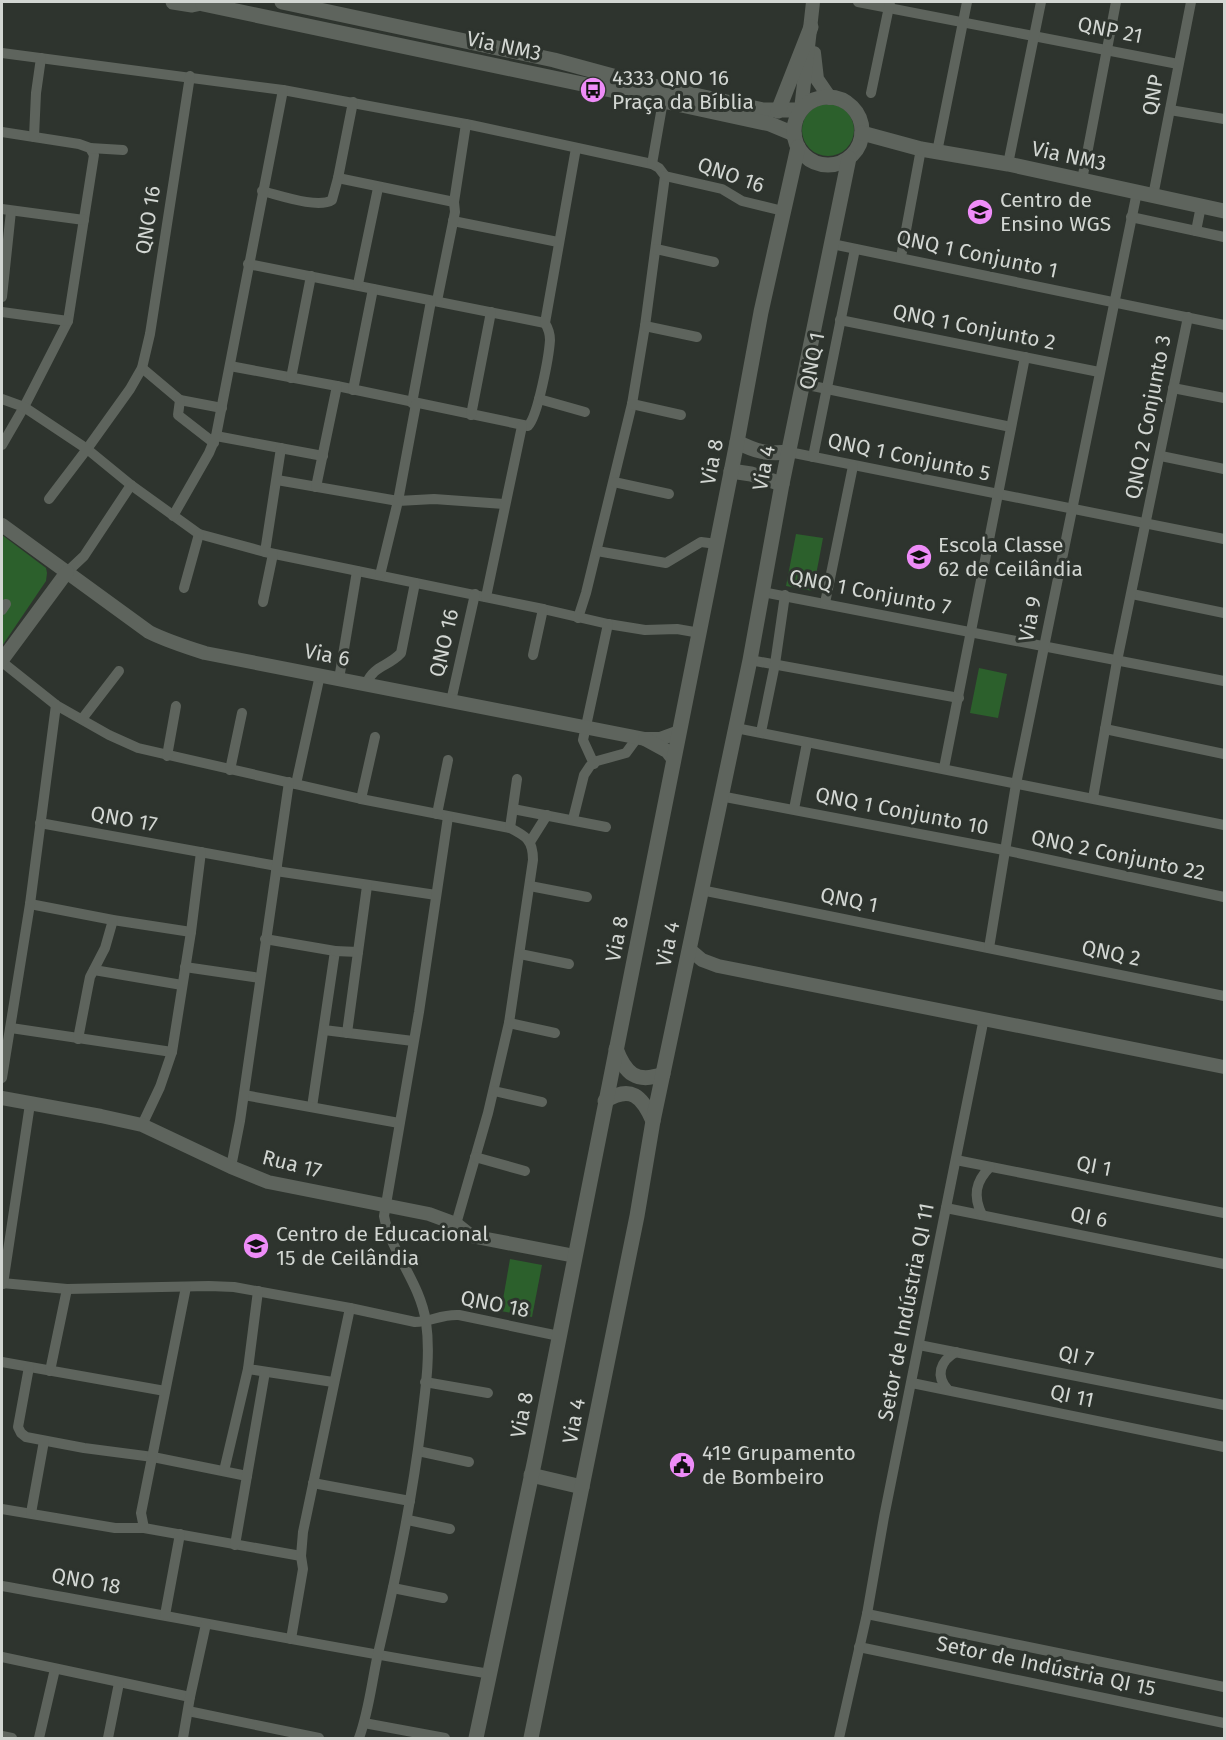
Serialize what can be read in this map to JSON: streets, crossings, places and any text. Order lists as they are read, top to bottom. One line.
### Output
{"streets":{"main road":["Via NM3","Via 8","Via 4"],"street":["QNP 21","QNP","QNO 16","QNQ 1 Conjunto 1","QNQ 1 Conjunto 2","QNQ 1","QNQ 2 Conjunto 3","QNQ 1 Conjunto 5","QNQ 1 Conjunto 7","Via 9","Via 6","QNQ 1 Conjunto 10","QNO 17","QNQ 2 Conjunto 22","QNQ 2","Rua 17","QI 1","QI 6","QNO 18","Setor de Indústria QI 11","QI 7","QI 11","Setor de Indústria QI 15"]},"crossings":[["QNP 21","QNP"],["Via NM3","QNP"],["Via NM3","Via 8"],["Via NM3","Via 4"],["Via NM3","Via 9"],["QNO 16","Via 8"],["QNO 16","Via 6"],["QNQ 1 Conjunto 1","QNQ 1"],["QNQ 1 Conjunto 1","Via 4"],["QNQ 1 Conjunto 1","Via 9"],["QNQ 1 Conjunto 2","QNQ 1"],["QNQ 1 Conjunto 2","Via 9"],["QNQ 1","QNQ 1 Conjunto 5"],["QNQ 1","Via 4"],["QNQ 1","Via 9"],["QNQ 1","QNQ 2"],["Via 8","Via 4"],["Via 8","Via 6"],["Via 8","Rua 17"],["Via 8","QNO 18"],["Via 4","QNQ 1 Conjunto 7"],["Via 9","QNQ 1 Conjunto 10"],["Via 9","QNQ 2 Conjunto 22"],["Via 9","QNQ 2"],["QNQ 1 Conjunto 10","QNQ 2 Conjunto 22"],["Rua 17","QNO 18"],["QI 1","Setor de Indústria QI 11"],["QI 6","Setor de Indústria QI 11"],["Setor de Indústria QI 11","QI 7"],["Setor de Indústria QI 11","QI 11"],["Setor de Indústria QI 11","Setor de Indústria QI 15"]],"places":{"bus stop":["4333 QNO 16 Praça da Bíblia"],"school or university":["Centro de Ensino WGS","Escola Classe 62 de Ceilândia","Centro de Educacional 15 de Ceilândia"],"public building":["41º Grupamento de Bombeiro"]}}
